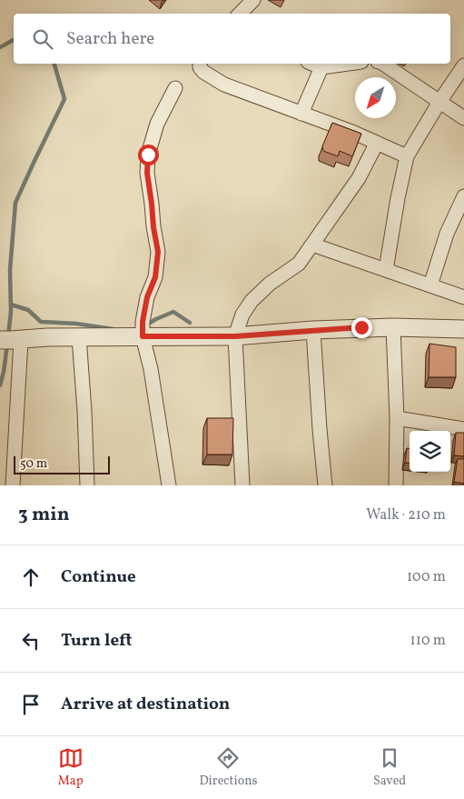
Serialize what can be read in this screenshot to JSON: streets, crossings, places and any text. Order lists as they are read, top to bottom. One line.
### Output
{"scale_bar":"50 m","north":"bottom left","page":{"search":"Search here","scale":"50 m","heading":["3 min","Walk · 210 m"],"list":[["Continue","100 m"],["Turn left","110 m"],"Arrive at destination"],"nav":["Map","Directions","Saved"]}}
